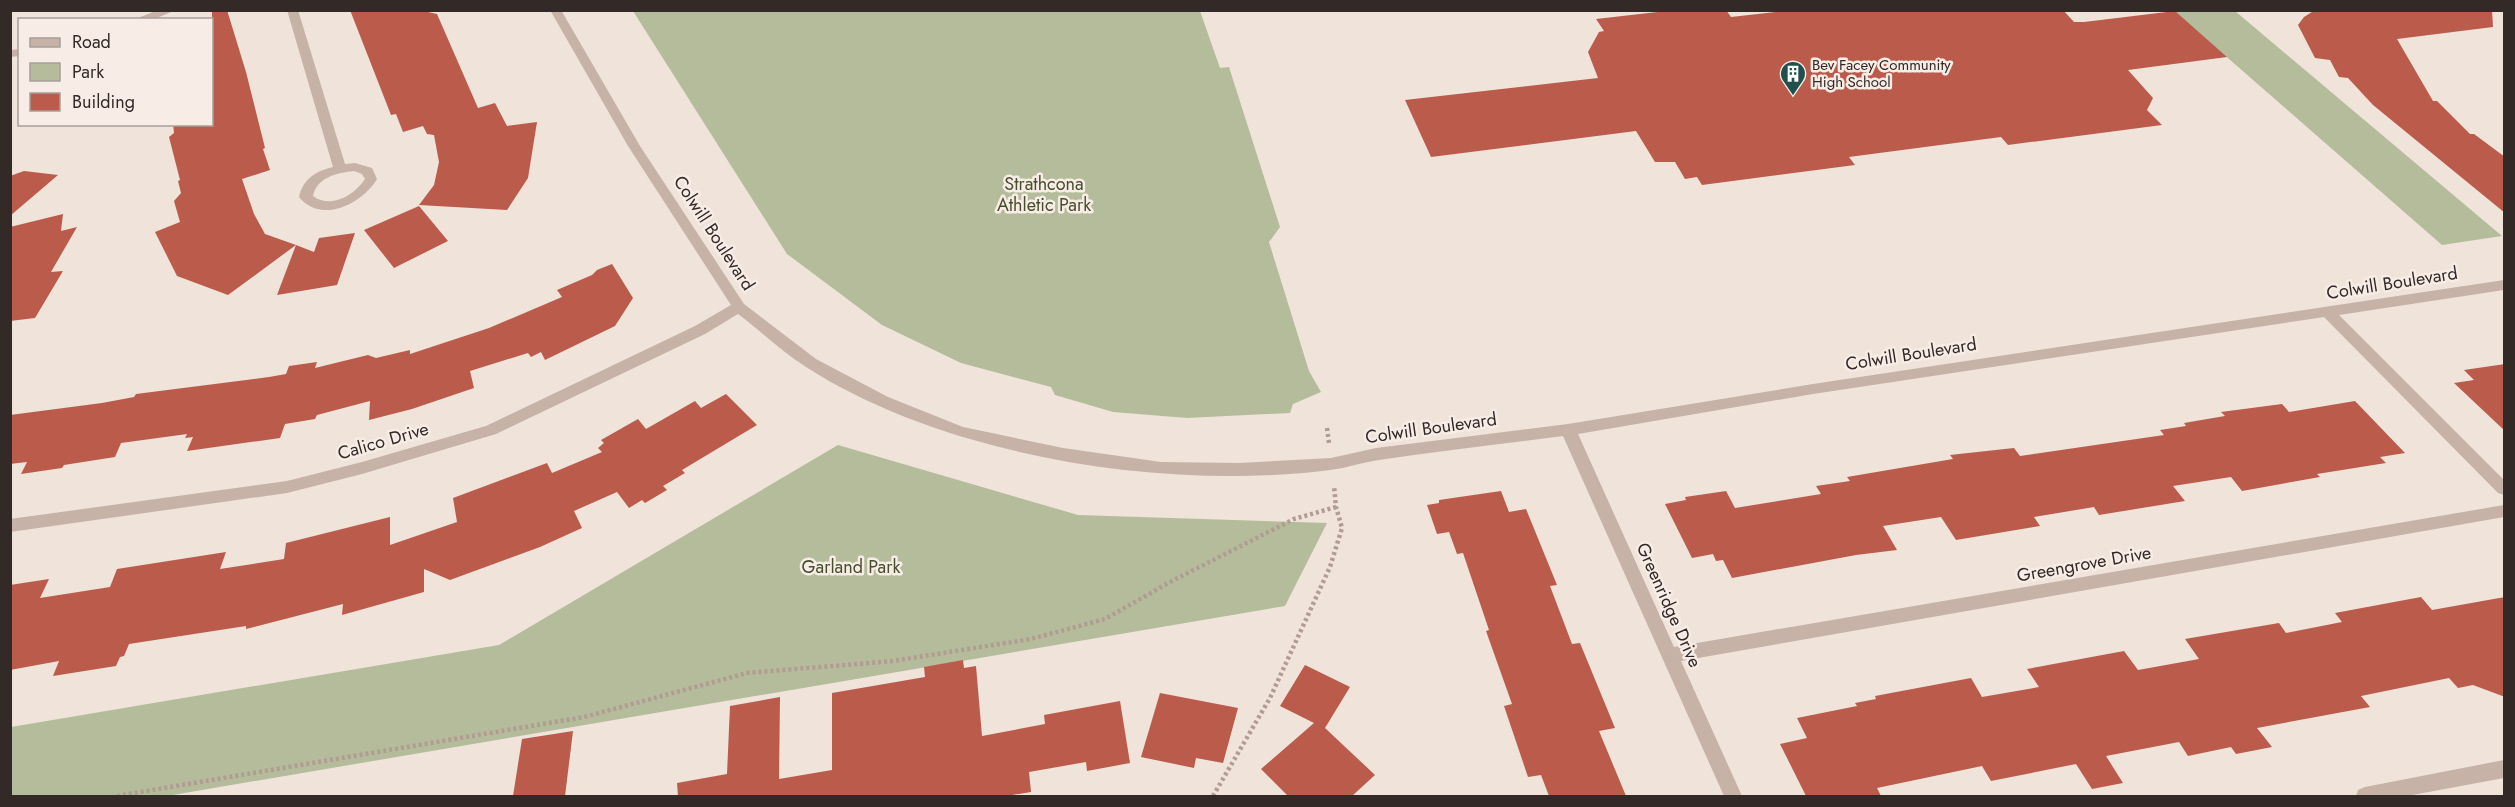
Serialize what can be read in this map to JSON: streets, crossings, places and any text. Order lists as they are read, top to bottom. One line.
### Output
{"streets":{"street":["Colwill Boulevard","Calico Drive","Greengrove Drive","Greenridge Drive"]},"crossings":[["Colwill Boulevard","Calico Drive"],["Colwill Boulevard","Greenridge Drive"],["Greengrove Drive","Greenridge Drive"]],"parks":["Strathcona Athletic Park","Garland Park"],"places":{"building":["Bev Facey Community High School"]},"legend":["Road","Park","Building"]}
